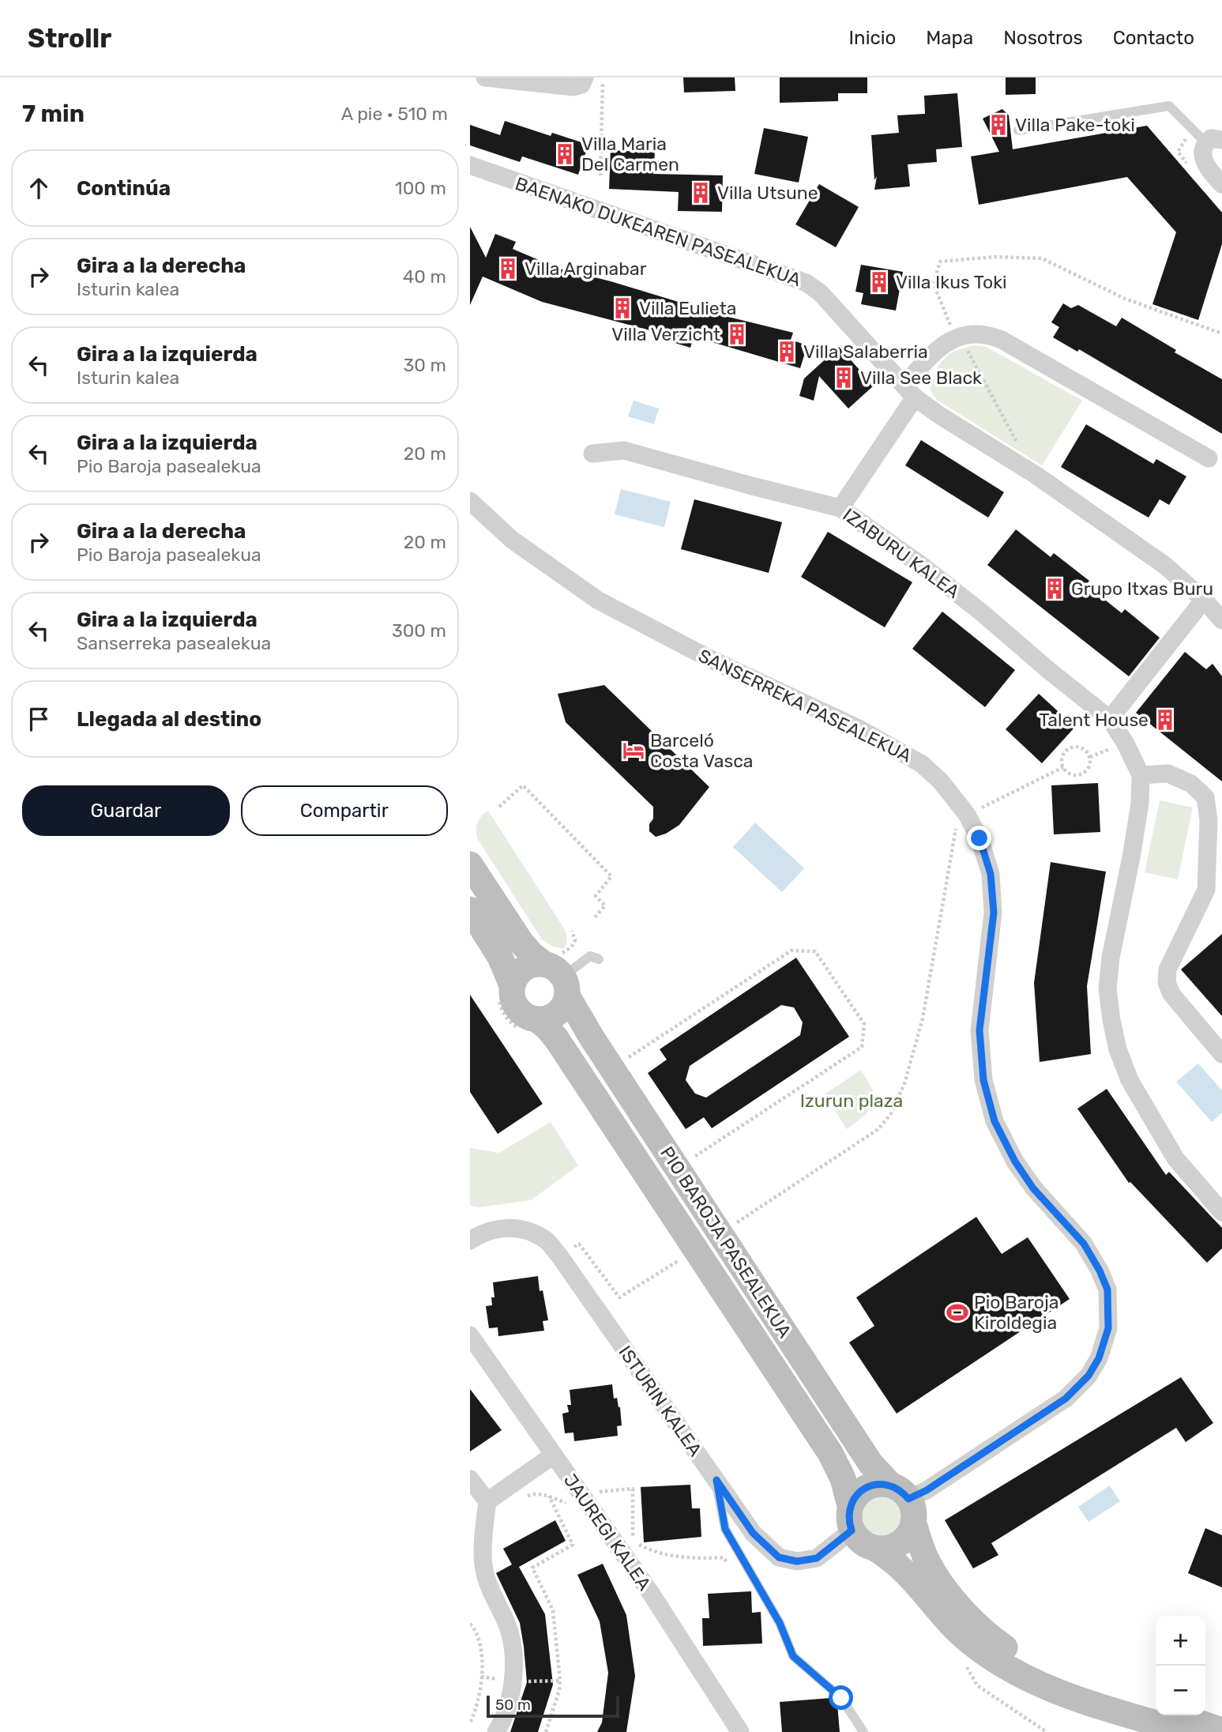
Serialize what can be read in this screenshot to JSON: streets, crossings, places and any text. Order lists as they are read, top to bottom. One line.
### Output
{"streets":{"main road":["PIO BAROJA PASEALEKUA"],"street":["BAENAKO DUKEAREN PASEALEKUA","IZABURU KALEA","SANSERREKA PASEALEKUA","ISTURIN KALEA","JAUREGI KALEA"]},"crossings":[["SANSERREKA PASEALEKUA","PIO BAROJA PASEALEKUA"],["SANSERREKA PASEALEKUA","ISTURIN KALEA"],["PIO BAROJA PASEALEKUA","ISTURIN KALEA"]],"parks":["Izurun plaza"],"places":{"building":["Villa Pake-toki","Villa Maria Del Carmen","Villa Utsune","Villa Arginabar","Villa Ikus Toki","Villa Eulieta","Villa Verzicht","Villa Salaberria","Villa See Black","Grupo Itxas Buru","Talent House"],"hotel":["Barceló Costa Vasca"],"sports":["Pio Baroja Kiroldegia"]},"scale_bar":"50 m","page":{"header":"Strollr","nav":["Inicio","Mapa","Nosotros","Contacto"],"heading":["7 min","A pie · 510 m"],"list":[["Continúa","100 m"],["Gira a la derecha","Isturin kalea","40 m"],["Gira a la izquierda","Isturin kalea","30 m"],["Gira a la izquierda","Pio Baroja pasealekua","20 m"],["Gira a la derecha","Pio Baroja pasealekua","20 m"],["Gira a la izquierda","Sanserreka pasealekua","300 m"],"Llegada al destino"],"buttons":["Guardar","Compartir"],"map_buttons":["+","−"],"scale":"50 m"}}
